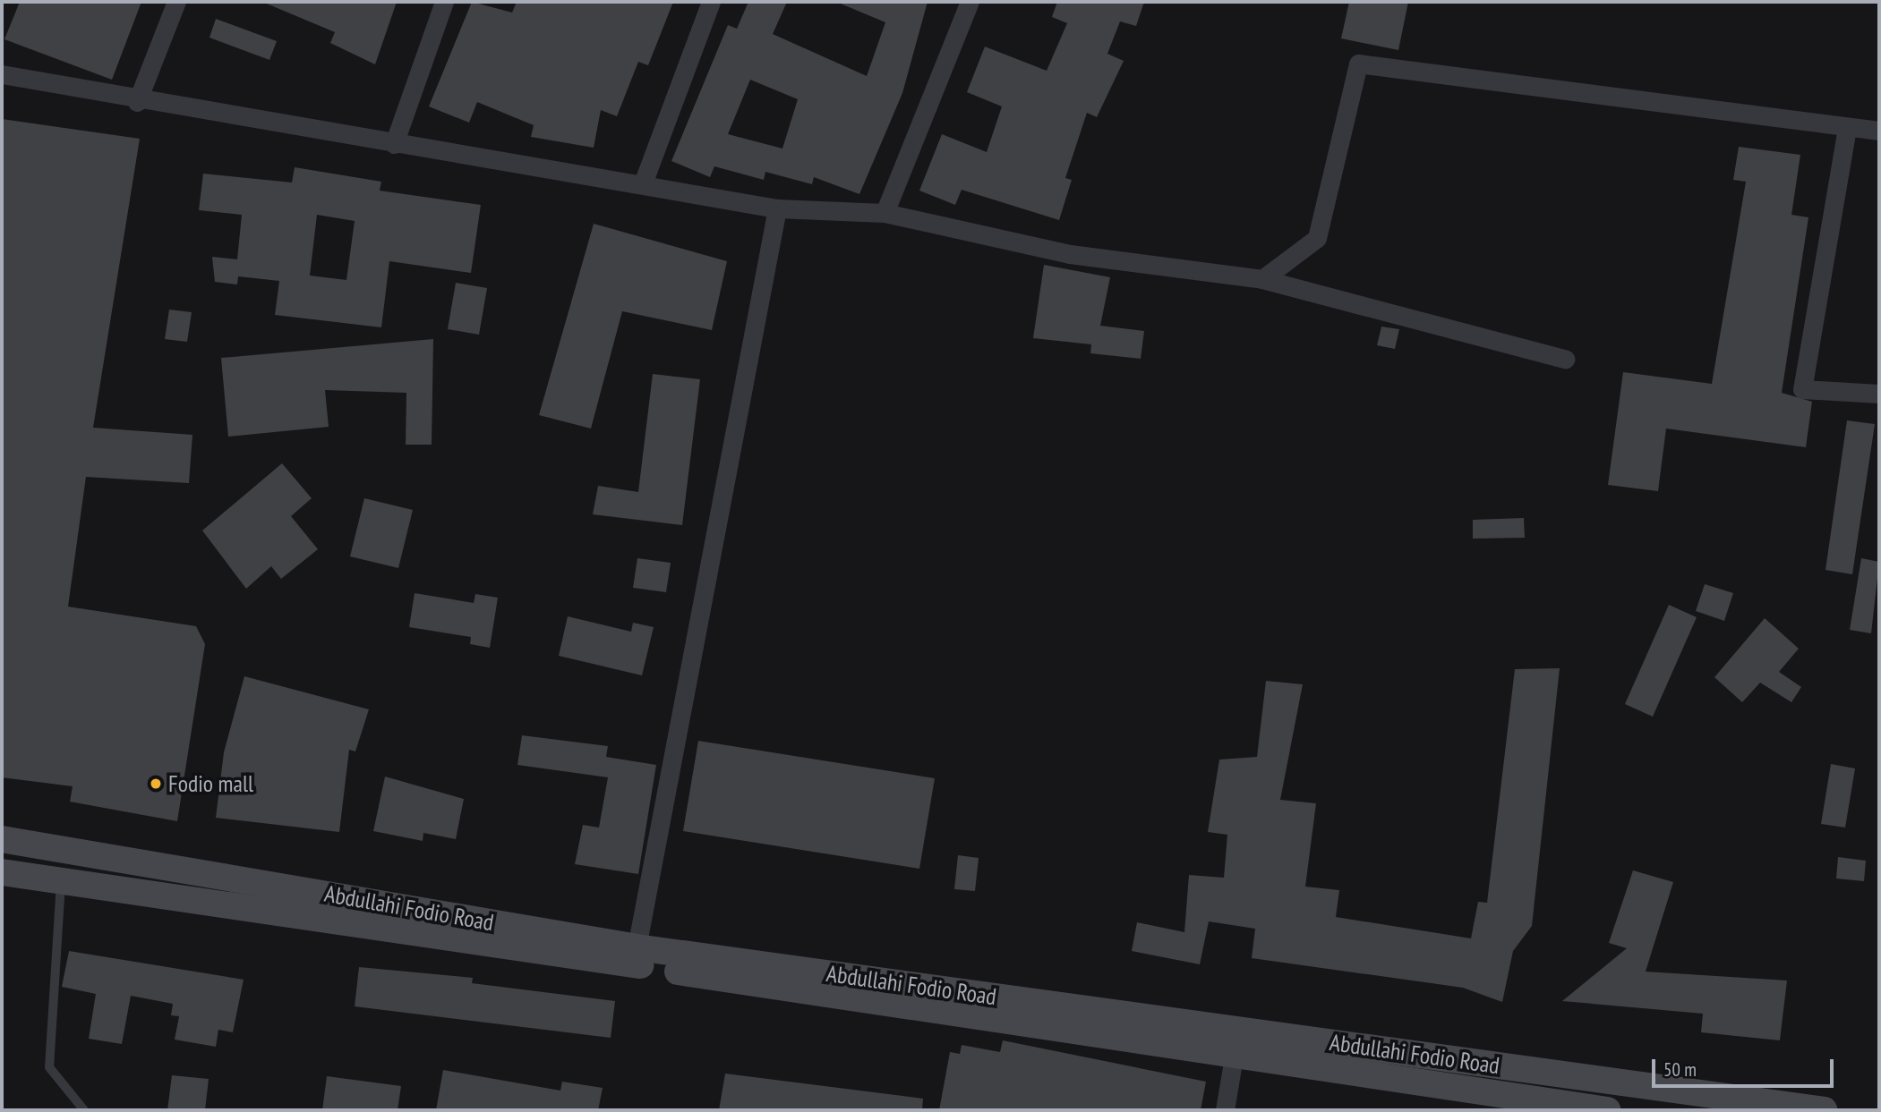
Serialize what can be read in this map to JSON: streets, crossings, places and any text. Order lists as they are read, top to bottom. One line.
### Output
{"streets":{"main road":["Abdullahi Fodio Road"]},"places":["Fodio mall"],"scale_bar":"50 m"}
